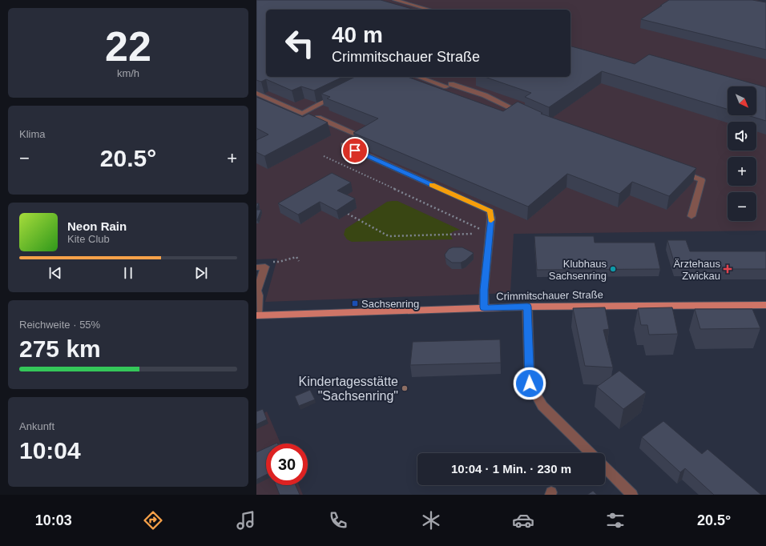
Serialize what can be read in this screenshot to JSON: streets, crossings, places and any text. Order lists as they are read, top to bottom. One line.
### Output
{"streets":{"main road":["Crimmitschauer Straße"]},"places":{"other":["Klubhaus Sachsenring","Kindertagesstätte \"Sachsenring\""],"health":["Ärztehaus Zwickau"],"transit":["Sachsenring"]},"north":"bottom right","page":{"tile":[["22","km/h"],"Klima",["Reichweite · 55%","275 km"],["Ankunft","10:04"]],"turn":["40 m","Crimmitschauer Straße"],"map_buttons":["+","−"],"heat":["−","20.5°","+"],"song":["Neon Rain","Kite Club"],"limit":"30","trip":"10:04 · 1 Min. · 230 m","tabs":["10:03","20.5°"]}}
